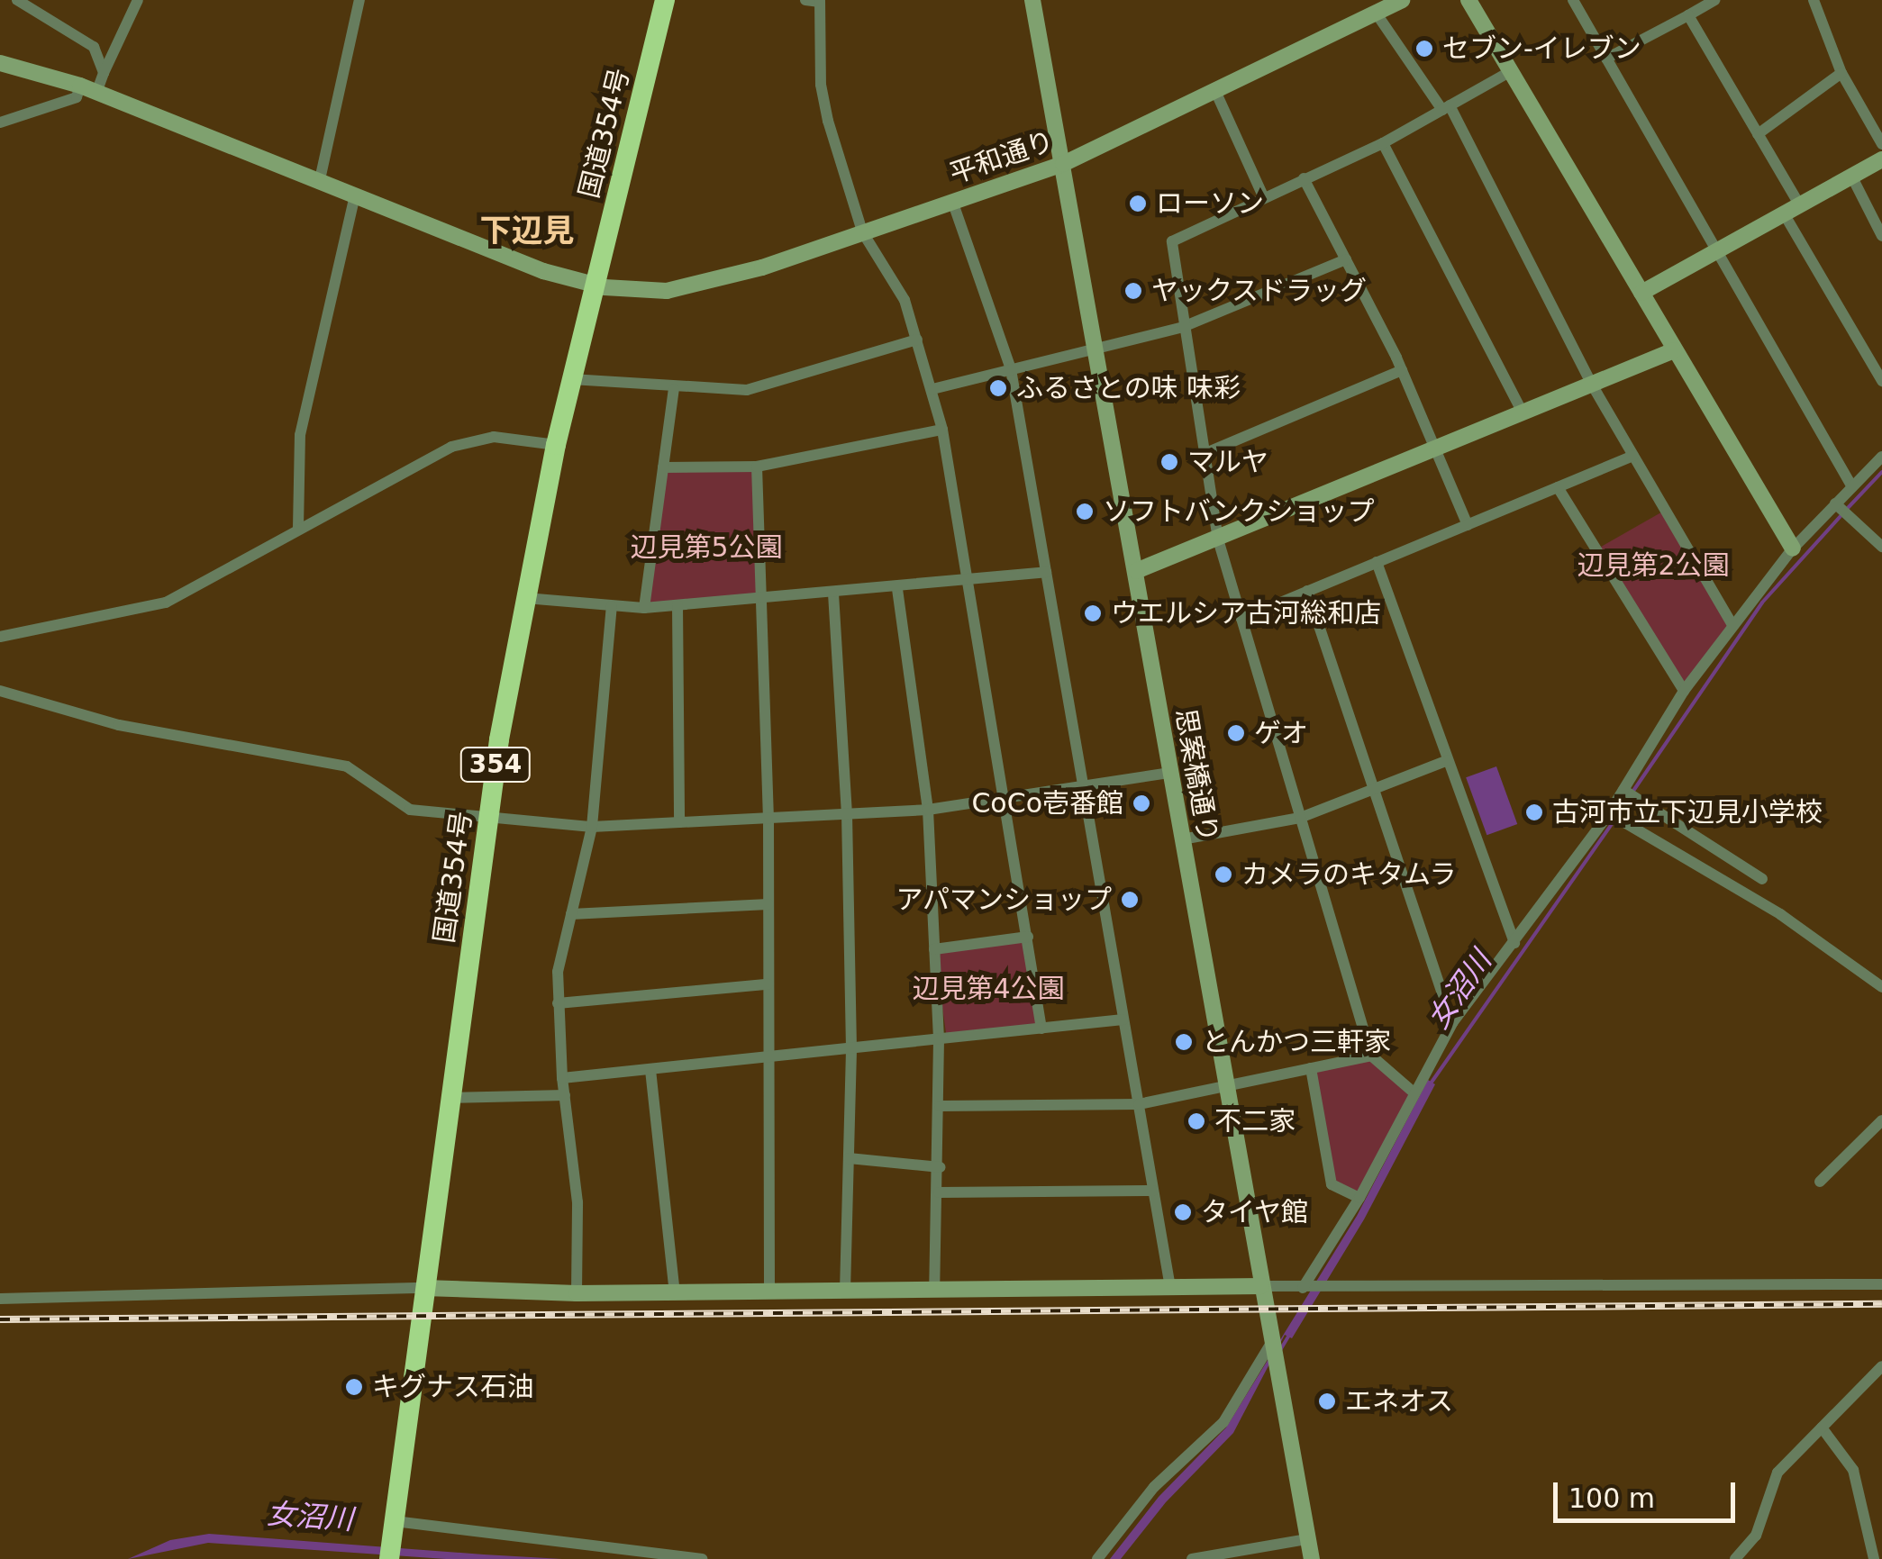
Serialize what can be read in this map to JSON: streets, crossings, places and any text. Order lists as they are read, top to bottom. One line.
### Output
{"streets":{"highway":["国道354号","354"],"street":["平和通り","思案橋通り"]},"crossings":[["国道354号","平和通り"],["平和通り","思案橋通り"]],"districts":["下辺見"],"water":["女沼川"],"parks":["辺見第5公園","辺見第2公園","辺見第4公園"],"places":["セブン-イレブン","ローソン","ヤックスドラッグ","ふるさとの味 味彩","マルヤ","ソフトバンクショップ","ウエルシア古河総和店","ゲオ","CoCo壱番館","古河市立下辺見小学校","カメラのキタムラ","アパマンショップ","とんかつ三軒家","不二家","タイヤ館","キグナス石油","エネオス"],"scale_bar":"100 m"}
